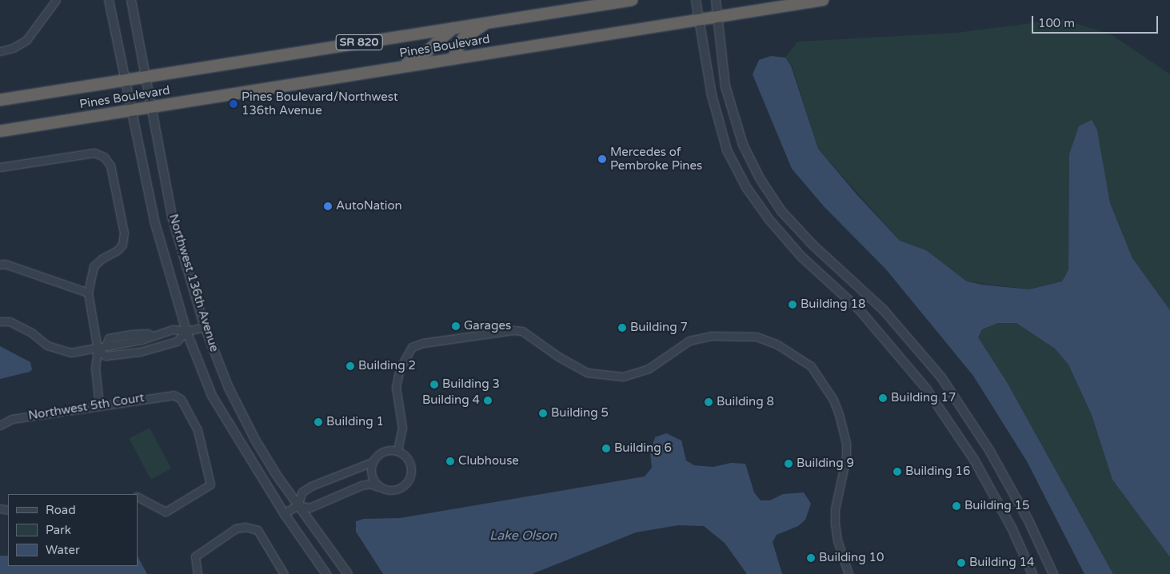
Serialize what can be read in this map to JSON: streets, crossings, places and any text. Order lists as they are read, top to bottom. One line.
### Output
{"streets":{"highway":["SR 820","Pines Boulevard"],"street":["Northwest 136th Avenue","Northwest 5th Court"]},"crossings":[["Pines Boulevard","Northwest 136th Avenue"]],"water":["Lake Olson"],"places":["Pines Boulevard/Northwest 136th Avenue","Mercedes of Pembroke Pines","AutoNation","Building 18","Garages","Building 7","Building 2","Building 3","Building 17","Building 4","Building 8","Building 5","Building 1","Building 6","Clubhouse","Building 9","Building 16","Building 15","Building 10","Building 14"],"legend":["Road","Park","Water"],"scale_bar":"100 m"}
